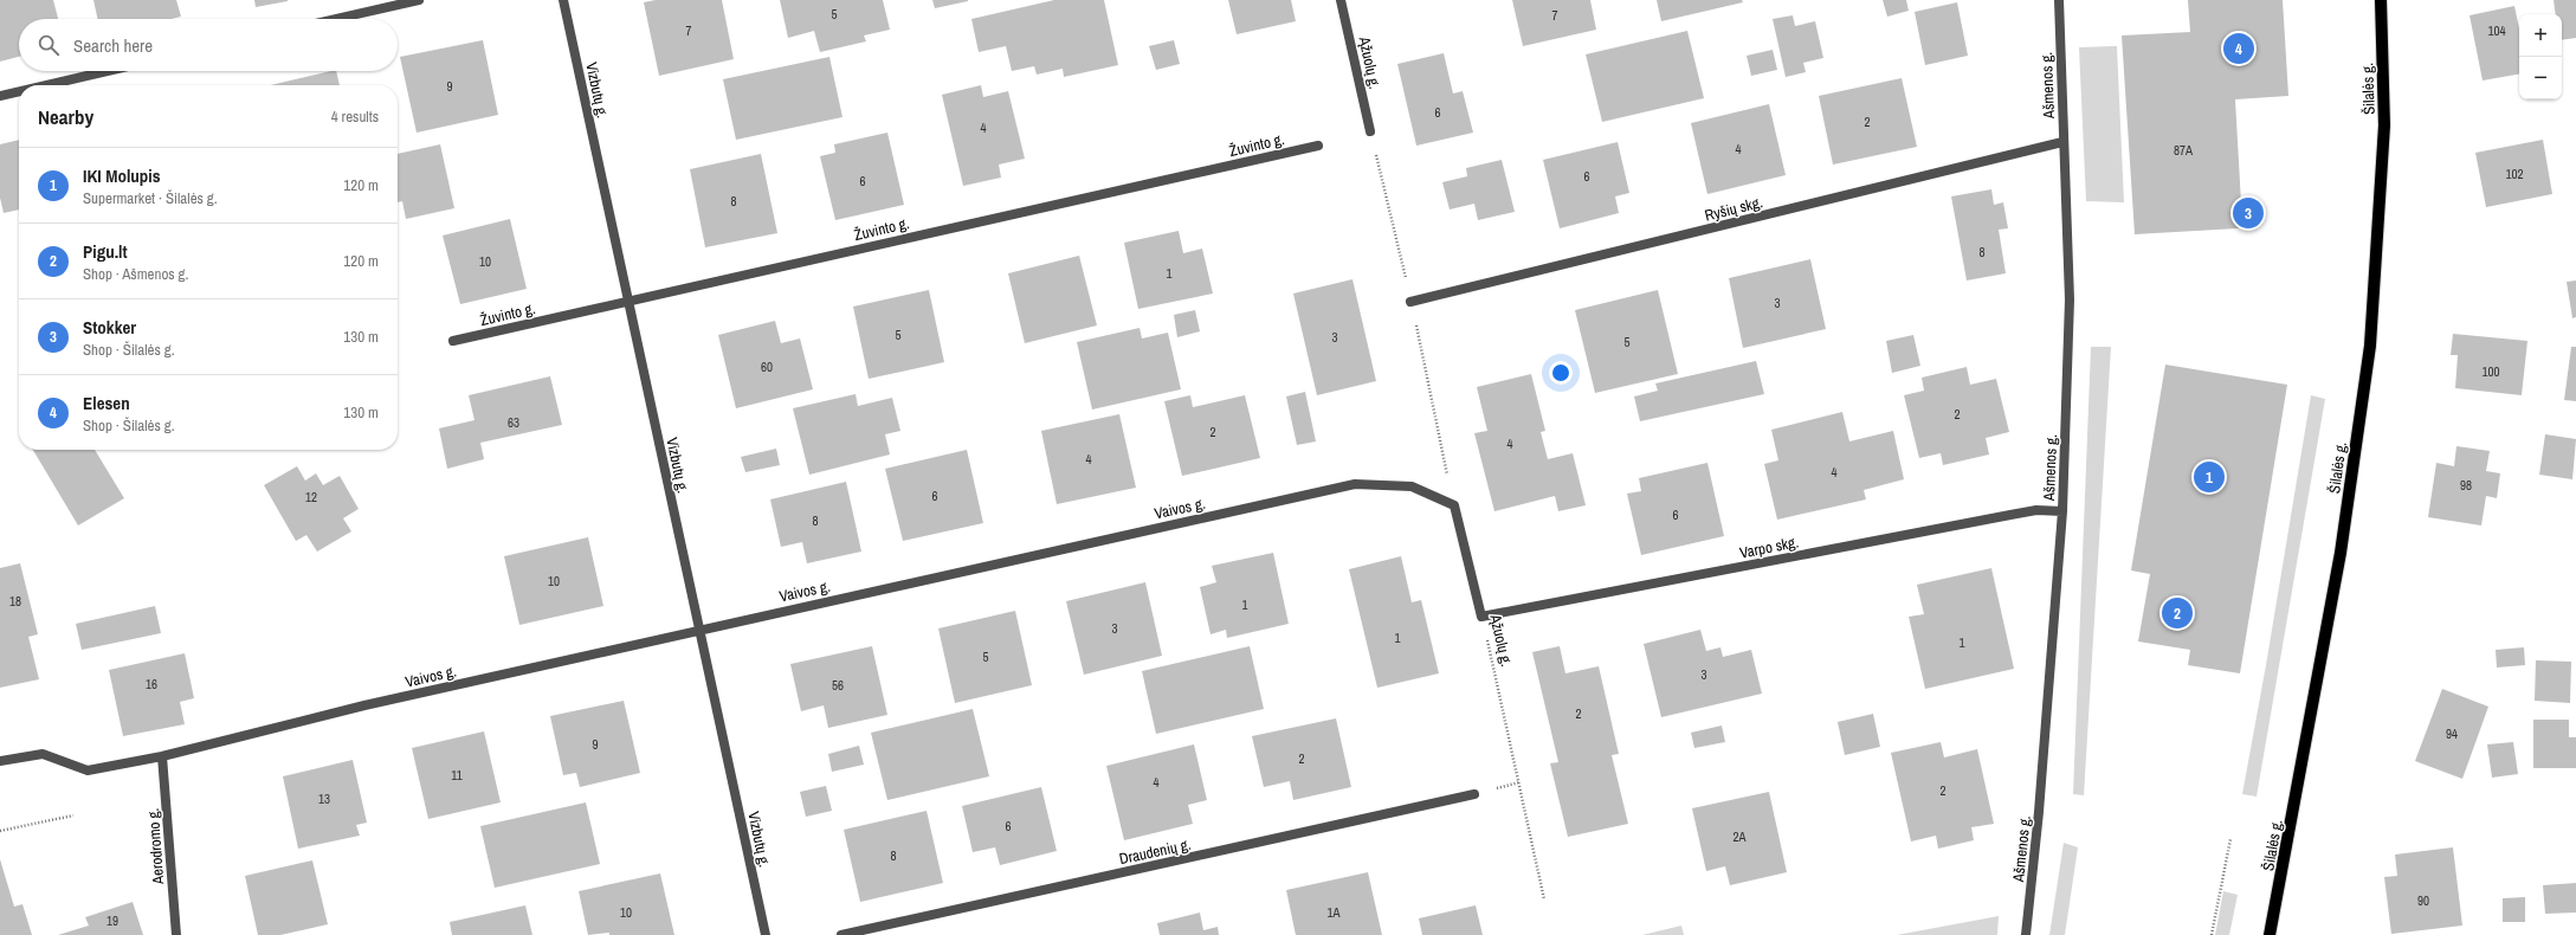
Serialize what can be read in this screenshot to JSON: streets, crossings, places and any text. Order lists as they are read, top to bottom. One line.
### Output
{"streets":{"main road":["Šilalės g."],"street":["Ąžuolų g.","Ašmenos g.","Vizbutų g.","Žuvinto g.","Ryšių skg.","Vaivos g.","Varpo skg.","Aerodromo g.","Draudenių g."]},"crossings":[["Ąžuolų g.","Vaivos g."],["Ąžuolų g.","Varpo skg."],["Ašmenos g.","Ryšių skg."],["Ašmenos g.","Varpo skg."],["Vizbutų g.","Žuvinto g."],["Vizbutų g.","Vaivos g."],["Vaivos g.","Aerodromo g."]],"house_numbers":["5","7","7","104","9","6","2","4","4","87A","102","6","6","8","8","10","1","3","5","3","5","60","100","2","63","2","4","4","4","98","6","12","6","8","10","18","1","3","1","1","5","3","16","56","2","94","9","2","11","4","2","13","6","2A","8","90","10","1A","19"],"page":{"map_buttons":["+","−"],"search":"Search here","pins":["4","3","1","2"],"heading":["Nearby","4 results"],"list":[{"mark":"1","name":"IKI Molupis","note":"Supermarket · Šilalės g.","value":"120 m"},{"mark":"2","name":"Pigu.lt","note":"Shop · Ašmenos g.","value":"120 m"},{"mark":"3","name":"Stokker","note":"Shop · Šilalės g.","value":"130 m"},{"mark":"4","name":"Elesen","note":"Shop · Šilalės g.","value":"130 m"}]}}
